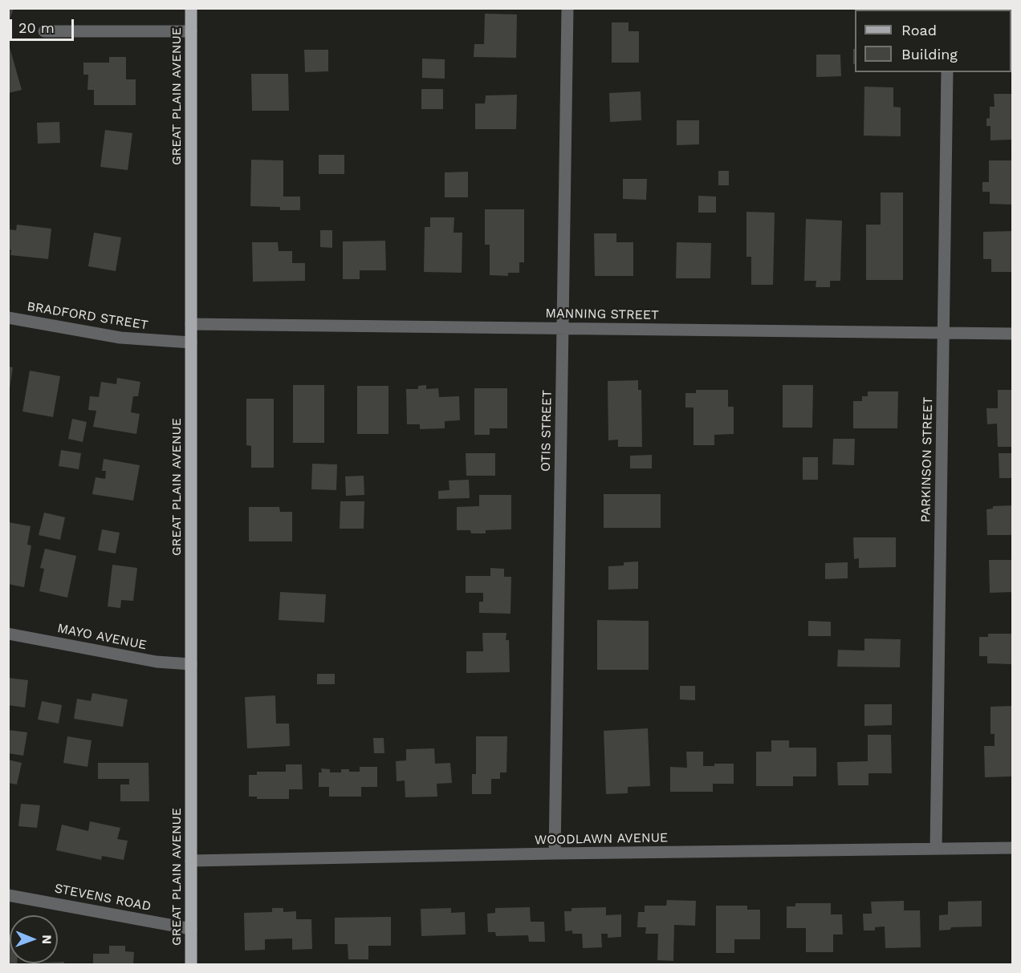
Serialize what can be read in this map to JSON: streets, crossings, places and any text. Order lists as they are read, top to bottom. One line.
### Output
{"streets":{"main road":["GREAT PLAIN AVENUE"],"street":["MANNING STREET","BRADFORD STREET","OTIS STREET","PARKINSON STREET","MAYO AVENUE","WOODLAWN AVENUE","STEVENS ROAD"]},"crossings":[["GREAT PLAIN AVENUE","MANNING STREET"],["GREAT PLAIN AVENUE","BRADFORD STREET"],["GREAT PLAIN AVENUE","MAYO AVENUE"],["GREAT PLAIN AVENUE","WOODLAWN AVENUE"],["GREAT PLAIN AVENUE","STEVENS ROAD"],["MANNING STREET","OTIS STREET"],["MANNING STREET","PARKINSON STREET"],["OTIS STREET","WOODLAWN AVENUE"],["PARKINSON STREET","WOODLAWN AVENUE"]],"legend":["Road","Building"],"scale_bar":"20 m","north":"right"}
